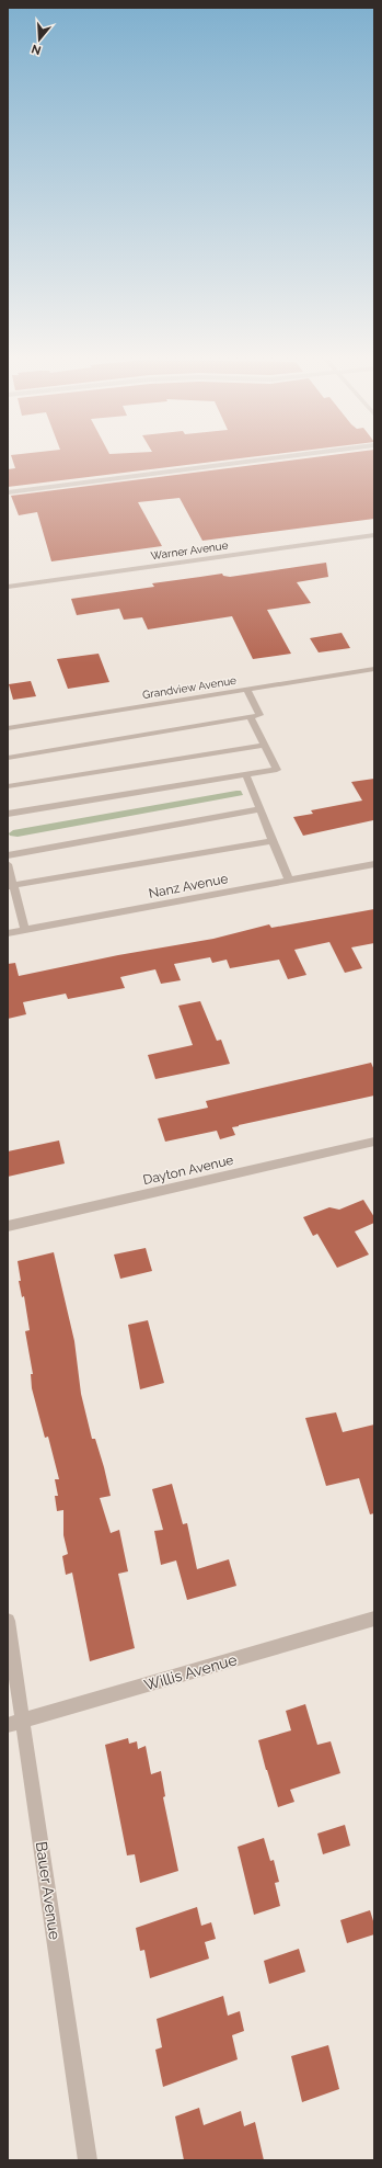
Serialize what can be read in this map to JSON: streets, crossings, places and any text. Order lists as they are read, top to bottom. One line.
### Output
{"streets":{"street":["Warner Avenue","Grandview Avenue","Nanz Avenue","Dayton Avenue","Willis Avenue","Bauer Avenue"]},"crossings":[["Willis Avenue","Bauer Avenue"]],"north":"bottom"}
